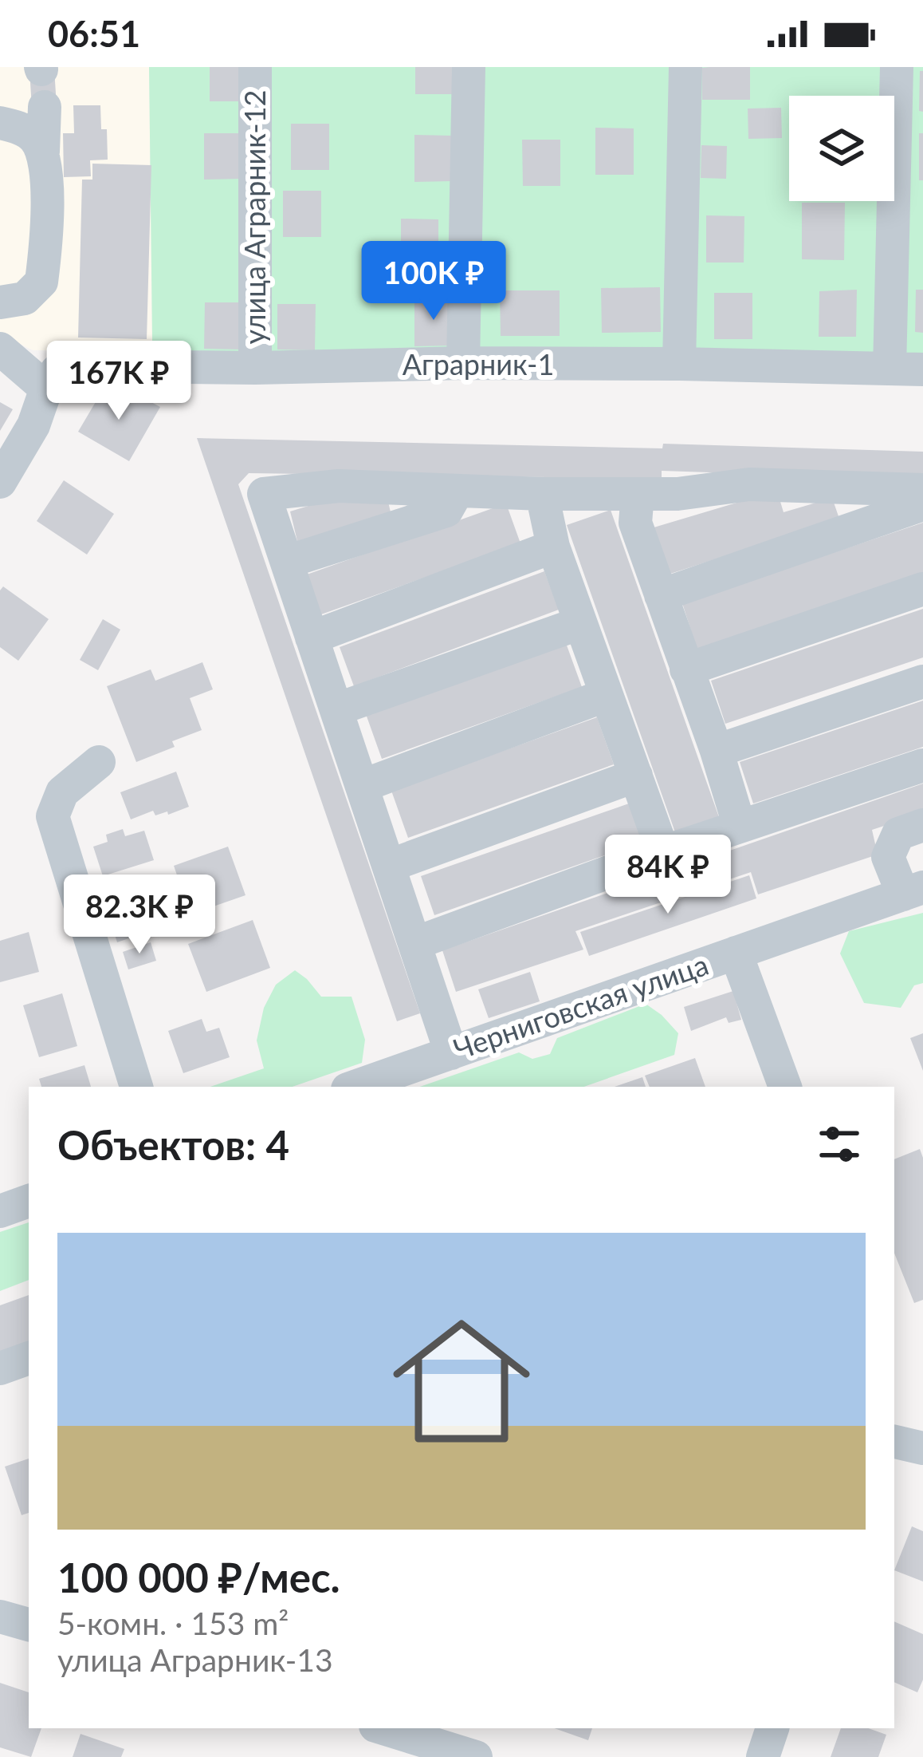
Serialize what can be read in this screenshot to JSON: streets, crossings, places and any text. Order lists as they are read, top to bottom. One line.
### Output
{"streets":{"street":["улица Аграрник-12","Аграрник-1","Черниговская улица"]},"crossings":[["улица Аграрник-12","Аграрник-1"]],"page":{"status":"06:51","price":["100K ₽","167K ₽","84K ₽","82.3K ₽"],"heading":"Объектов: 4","list":[{"name":"100 000 ₽/мес.","note":"5-комн. · 153 m² · улица Аграрник-13"}]}}
